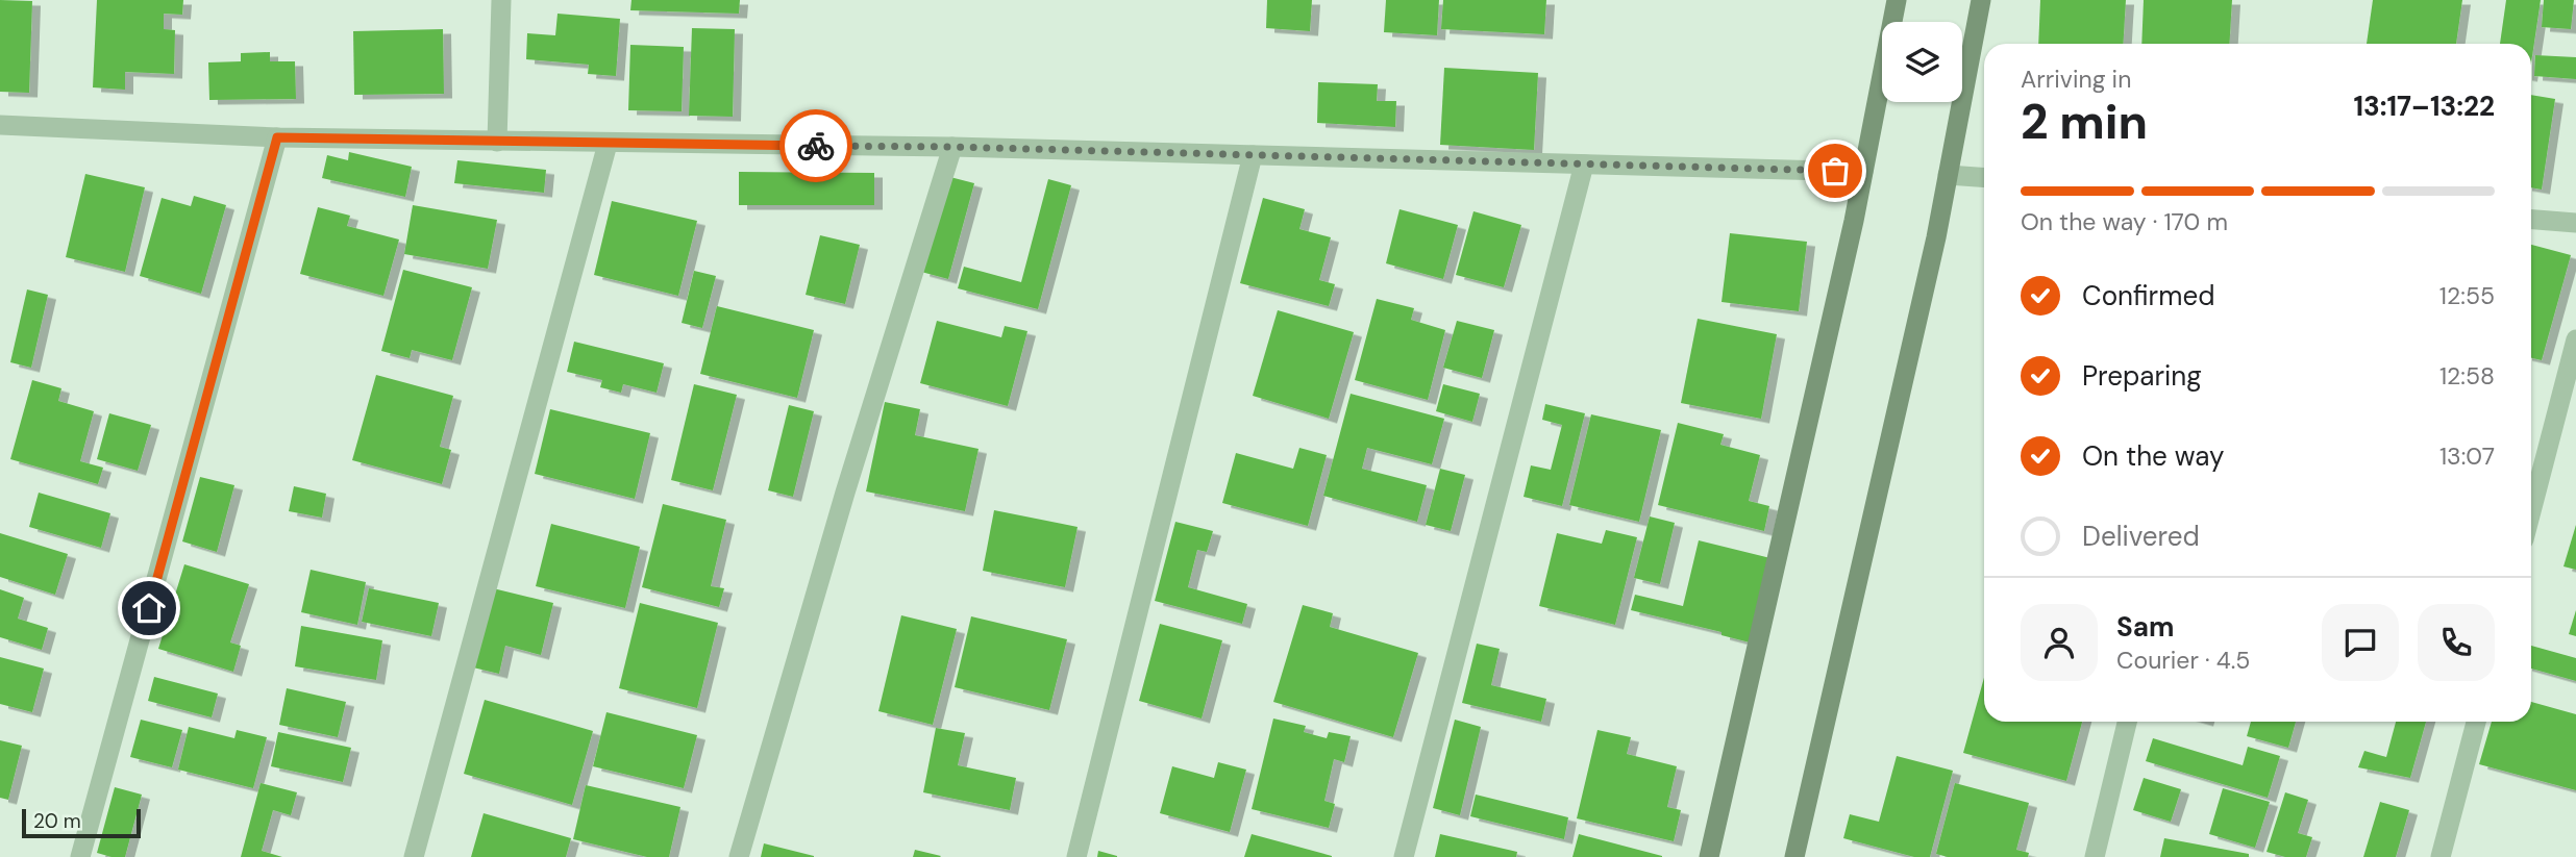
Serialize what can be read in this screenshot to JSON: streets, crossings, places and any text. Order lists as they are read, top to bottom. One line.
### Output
{"scale_bar":"20 m","page":{"heading":["2 min","Arriving in","13:17–13:22"],"panel":["Sam","Courier · 4.5"],"bar":"On the way · 170 m","list":[["Confirmed","12:55"],["Preparing","12:58"],["On the way","13:07"],"Delivered"],"scale":"20 m"}}
